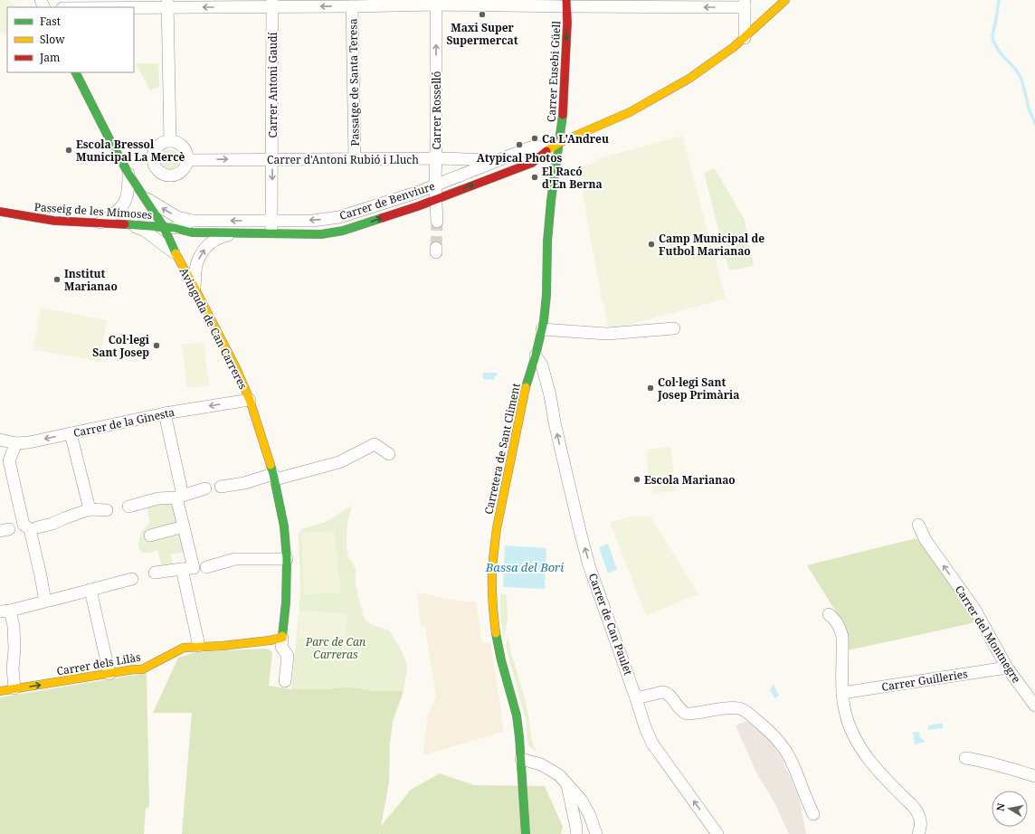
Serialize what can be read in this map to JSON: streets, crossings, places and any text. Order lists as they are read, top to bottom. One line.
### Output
{"streets":{"street":["Carrer Eusebi Güell","Passatge de Santa Teresa","Carrer Antoni Gaudí","Carrer Rosselló","Carrer d'Antoni Rubió i Lluch","Carrer de Benviure","Passeig de les Mimoses","Avinguda de Can Carreres","Carrer de la Ginesta","Carretera de Sant Climent","Carrer de Can Paulet","Carrer del Montnegre","Carrer dels Lilàs","Carrer Guilleries"]},"crossings":[["Carrer Eusebi Güell","Carrer de Benviure"],["Carrer Eusebi Güell","Carretera de Sant Climent"],["Passatge de Santa Teresa","Carrer d'Antoni Rubió i Lluch"],["Carrer Antoni Gaudí","Carrer d'Antoni Rubió i Lluch"],["Carrer Antoni Gaudí","Carrer de Benviure"],["Carrer Rosselló","Carrer d'Antoni Rubió i Lluch"],["Carrer Rosselló","Carrer de Benviure"],["Carrer d'Antoni Rubió i Lluch","Carrer de Benviure"],["Carrer de Benviure","Passeig de les Mimoses"],["Carrer de Benviure","Avinguda de Can Carreres"],["Carrer de Benviure","Carretera de Sant Climent"],["Passeig de les Mimoses","Avinguda de Can Carreres"],["Avinguda de Can Carreres","Carrer de la Ginesta"],["Avinguda de Can Carreres","Carrer dels Lilàs"],["Carretera de Sant Climent","Carrer de Can Paulet"],["Carrer del Montnegre","Carrer Guilleries"]],"one_way":["Carrer Eusebi Güell","Carrer Rosselló","Carrer de Can Paulet","Carrer del Montnegre"],"water":["Bassa del Bori"],"parks":["Parc de Can Carreras"],"places":["Maxi Super Supermercat","Ca L'Andreu","Atypical Photos","Escola Bressol Municipal La Mercè","El Racó d'En Berna","Camp Municipal de Futbol Marianao","Institut Marianao","Col·legi Sant Josep","Col·legi Sant Josep Primària","Escola Marianao"],"legend":["Fast","Slow","Jam"],"north":"left"}
